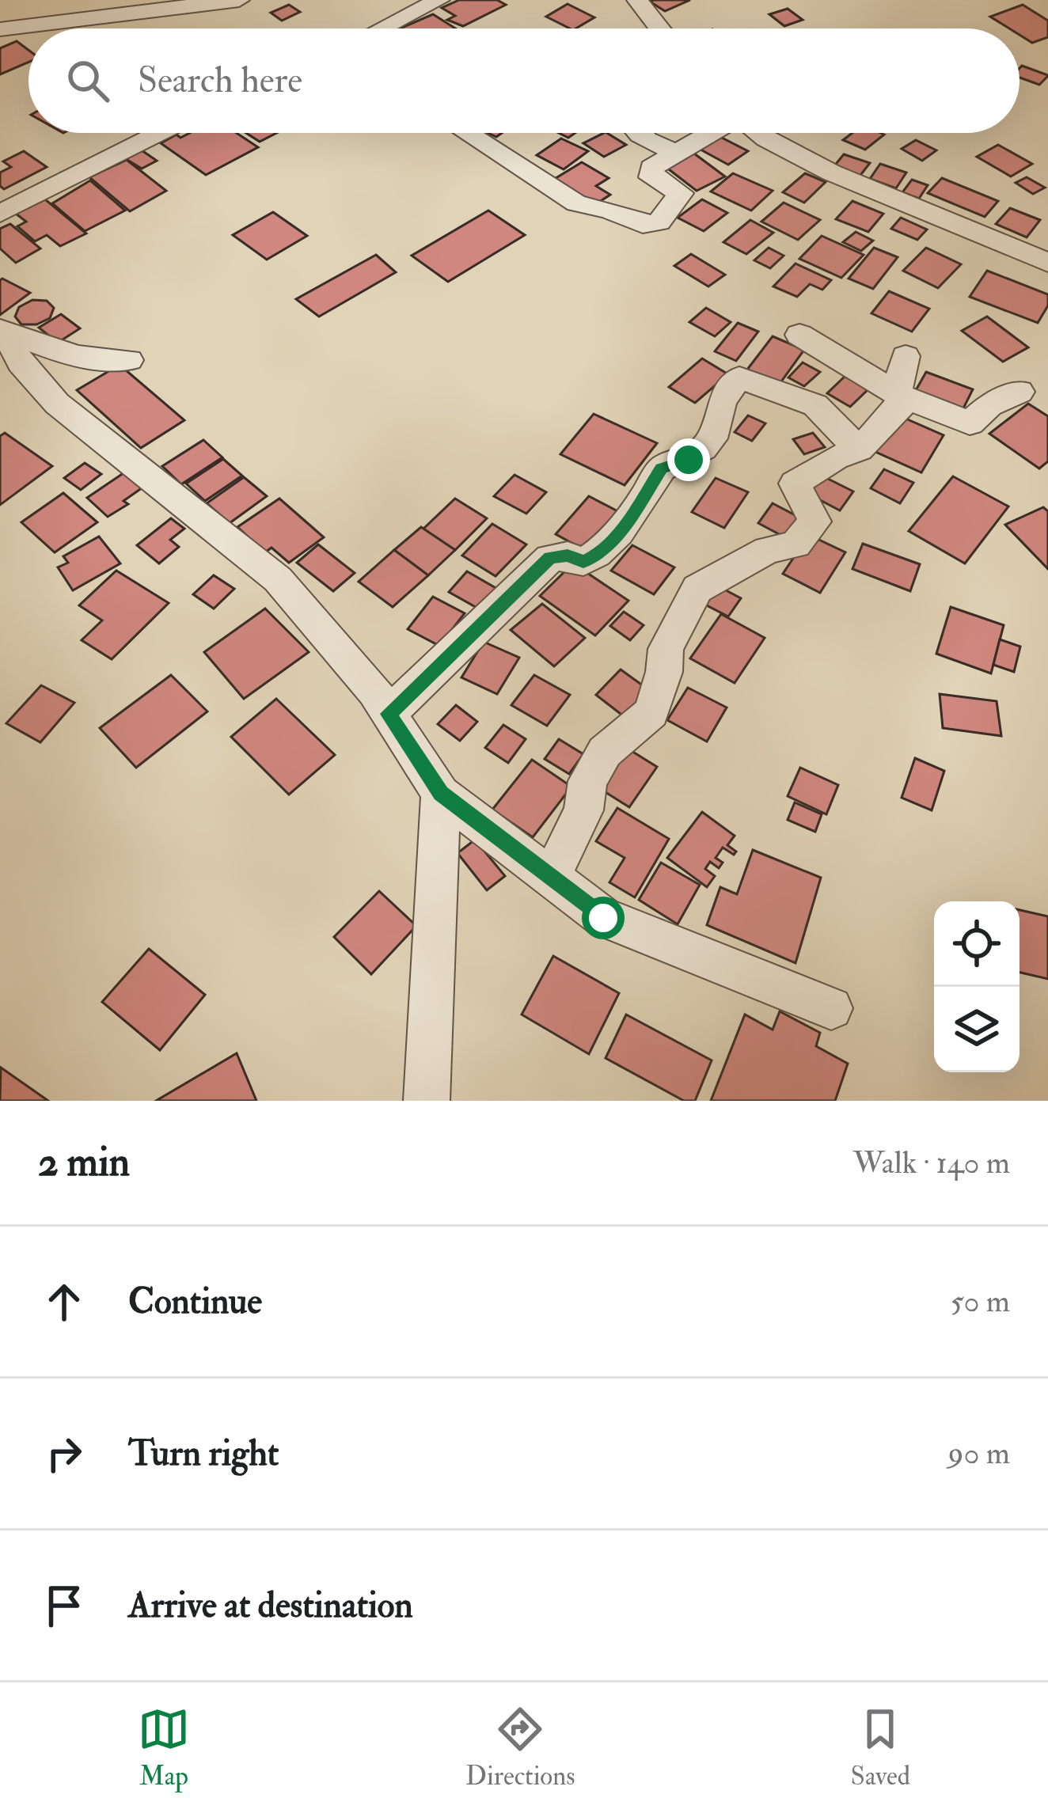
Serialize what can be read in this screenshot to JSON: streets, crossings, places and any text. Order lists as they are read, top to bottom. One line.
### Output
{"page":{"search":"Search here","heading":["2 min","Walk · 140 m"],"list":[["Continue","50 m"],["Turn right","90 m"],"Arrive at destination"],"nav":["Map","Directions","Saved"]}}
